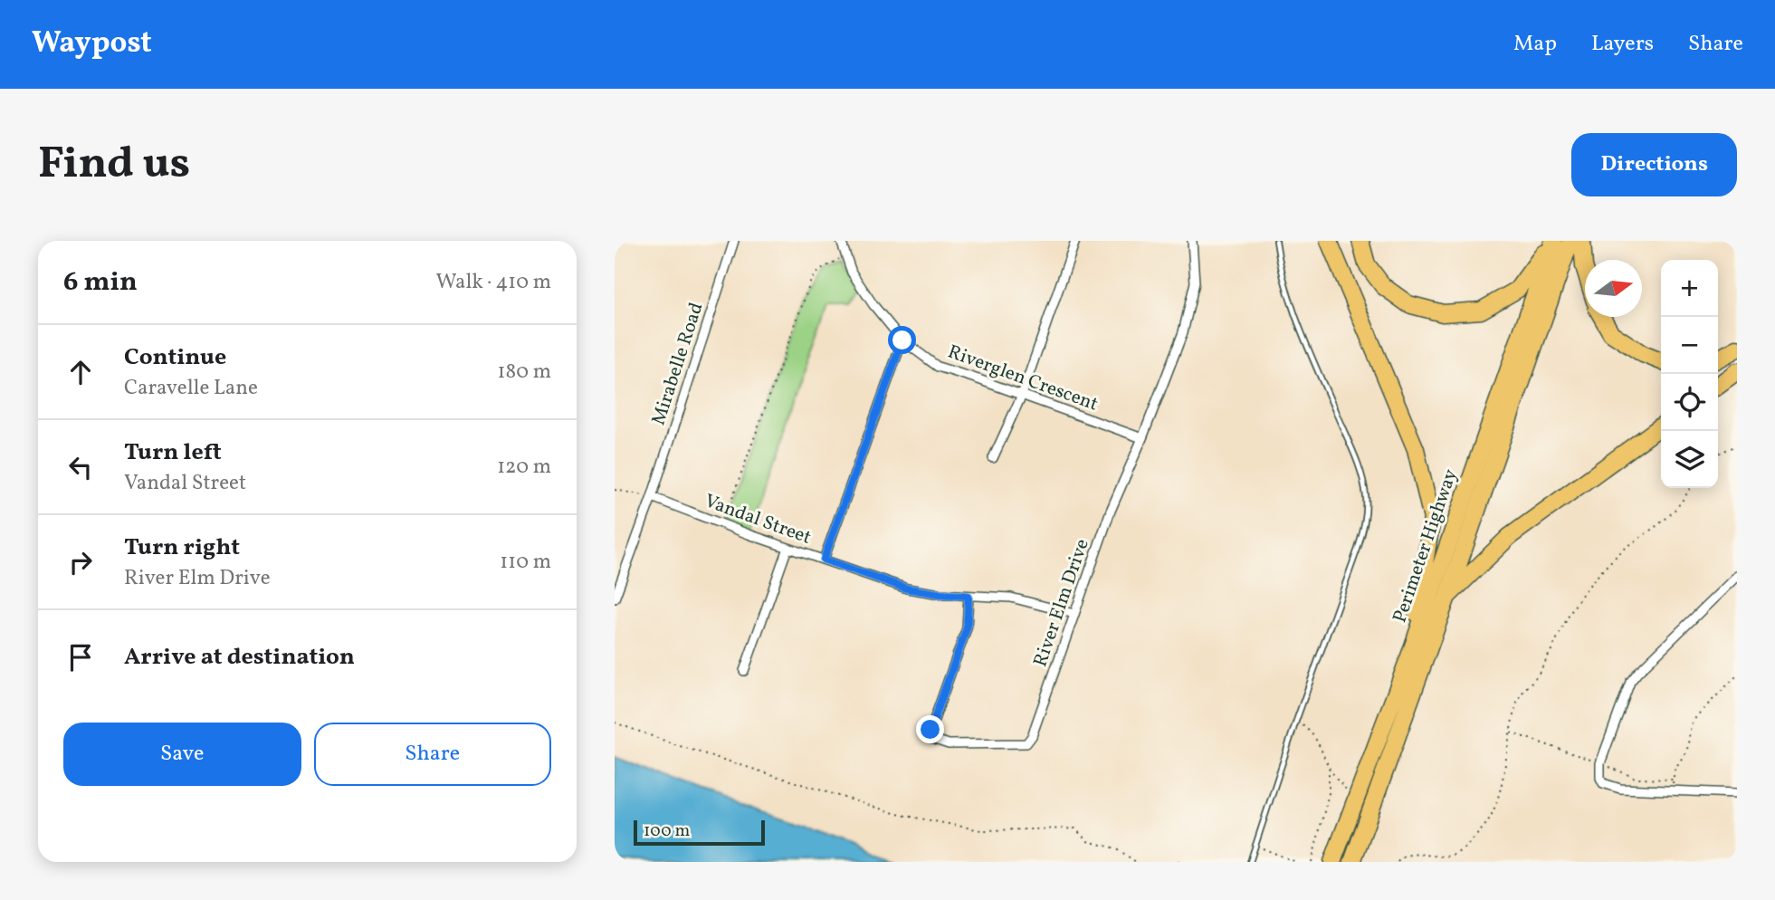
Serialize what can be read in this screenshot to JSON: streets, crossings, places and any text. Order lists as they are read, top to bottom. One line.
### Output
{"streets":{"highway":["Perimeter Highway"],"street":["Mirabelle Road","Riverglen Crescent","Vandal Street","River Elm Drive"]},"crossings":[["Mirabelle Road","Vandal Street"],["Riverglen Crescent","River Elm Drive"],["Vandal Street","River Elm Drive"]],"scale_bar":"100 m","north":"right","page":{"header":"Waypost","nav":["Map","Layers","Share"],"buttons":["Directions",["Save","Share"]],"title":"Find us","heading":["6 min","Walk · 410 m"],"map_buttons":["+","−"],"list":[["Continue","Caravelle Lane","180 m"],["Turn left","Vandal Street","120 m"],["Turn right","River Elm Drive","110 m"],"Arrive at destination"],"scale":"100 m"}}
